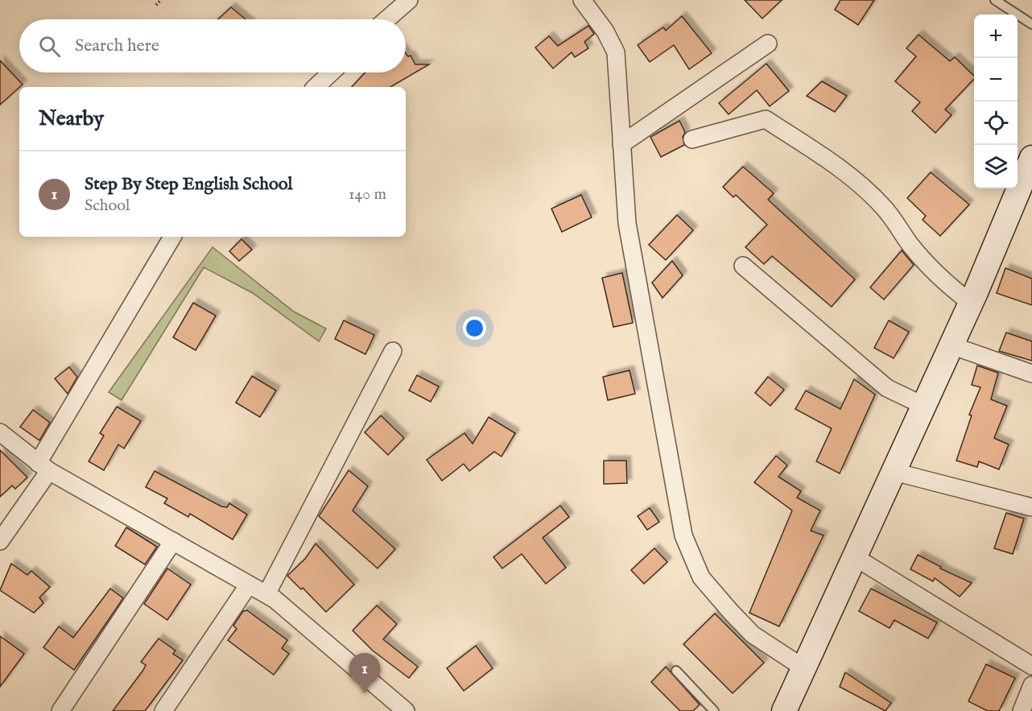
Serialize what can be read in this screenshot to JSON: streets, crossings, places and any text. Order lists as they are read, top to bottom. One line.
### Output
{"page":{"map_buttons":["+","−"],"search":"Search here","heading":"Nearby","list":[{"mark":"1","name":"Step By Step English School","note":"School","value":"140 m"}],"pins":"1"}}
